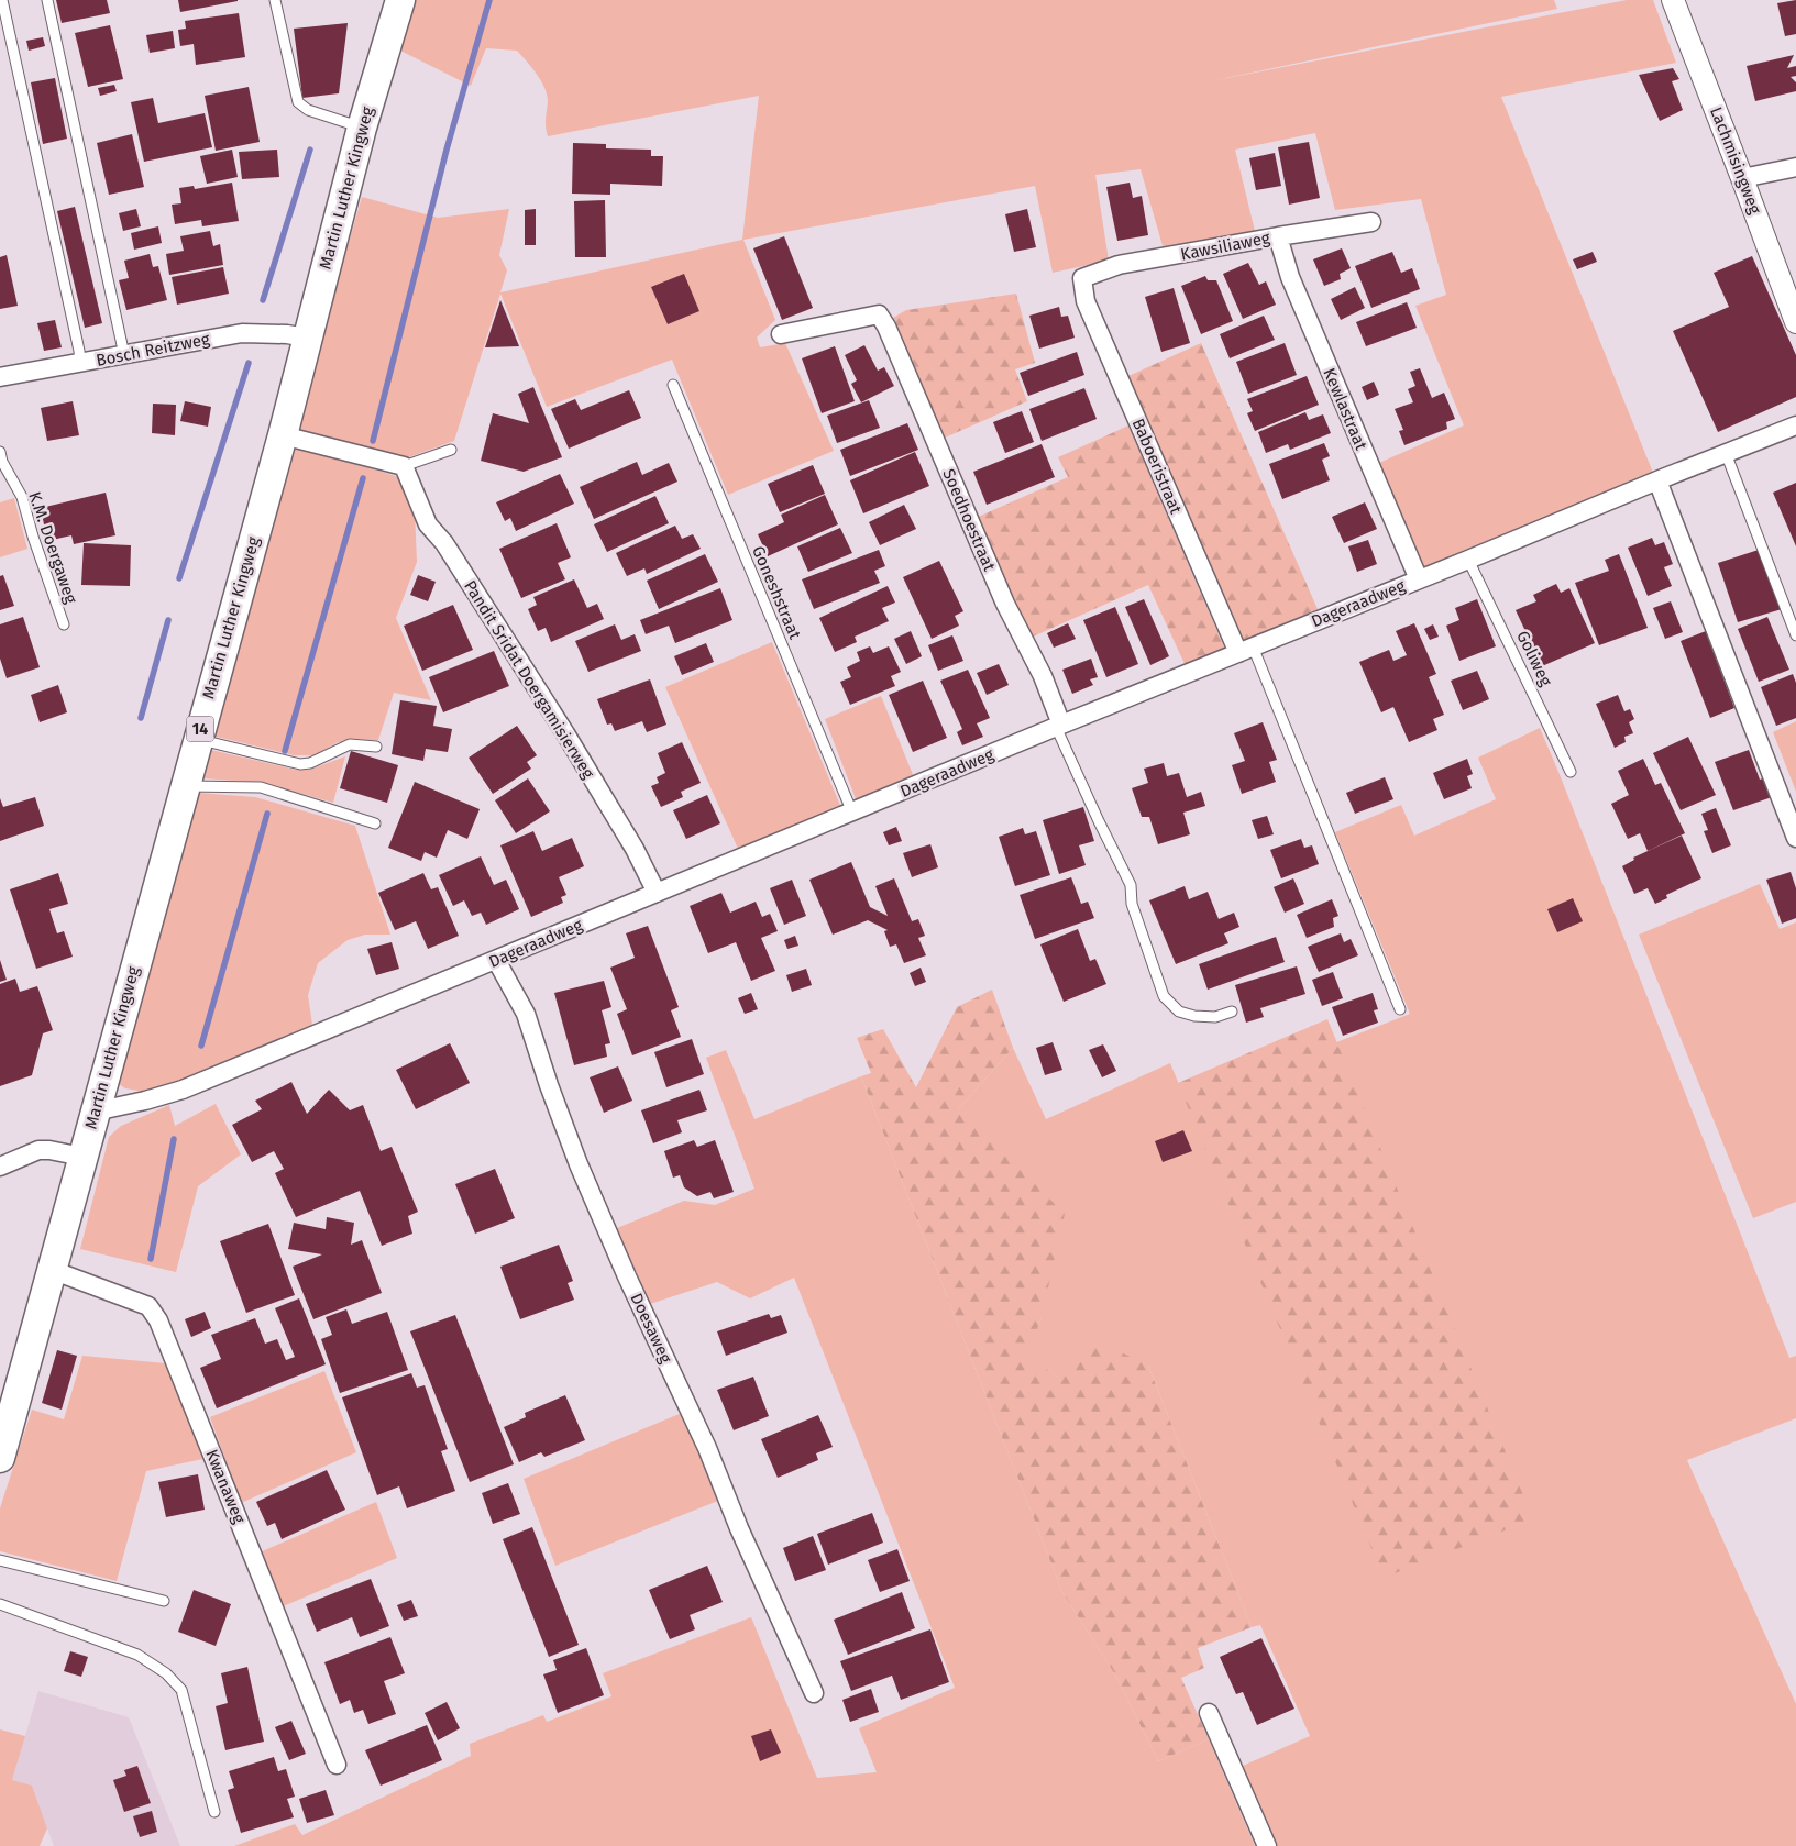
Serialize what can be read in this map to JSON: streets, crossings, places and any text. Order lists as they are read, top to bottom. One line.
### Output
{"streets":{"main road":["Martin Luther Kingweg","14"],"street":["Lachmisingweg","Kawsiliaweg","Bosch Reitzweg","Kewlastraat","Baboeristraat","Soedhoestraat","Dageraadweg","Pandit Sridat Doergamisierweg","Doesaweg","Kwanaweg"],"lane":["K.M. Doergaweg","Goneshstraat","Goliweg"]},"crossings":[["Martin Luther Kingweg","Bosch Reitzweg"],["Martin Luther Kingweg","Dageraadweg"],["Martin Luther Kingweg","Kwanaweg"],["Kawsiliaweg","Kewlastraat"],["Kawsiliaweg","Baboeristraat"],["Kewlastraat","Dageraadweg"],["Baboeristraat","Dageraadweg"],["Soedhoestraat","Dageraadweg"],["Goneshstraat","Dageraadweg"],["Dageraadweg","Goliweg"],["Dageraadweg","Pandit Sridat Doergamisierweg"],["Dageraadweg","Doesaweg"]]}
